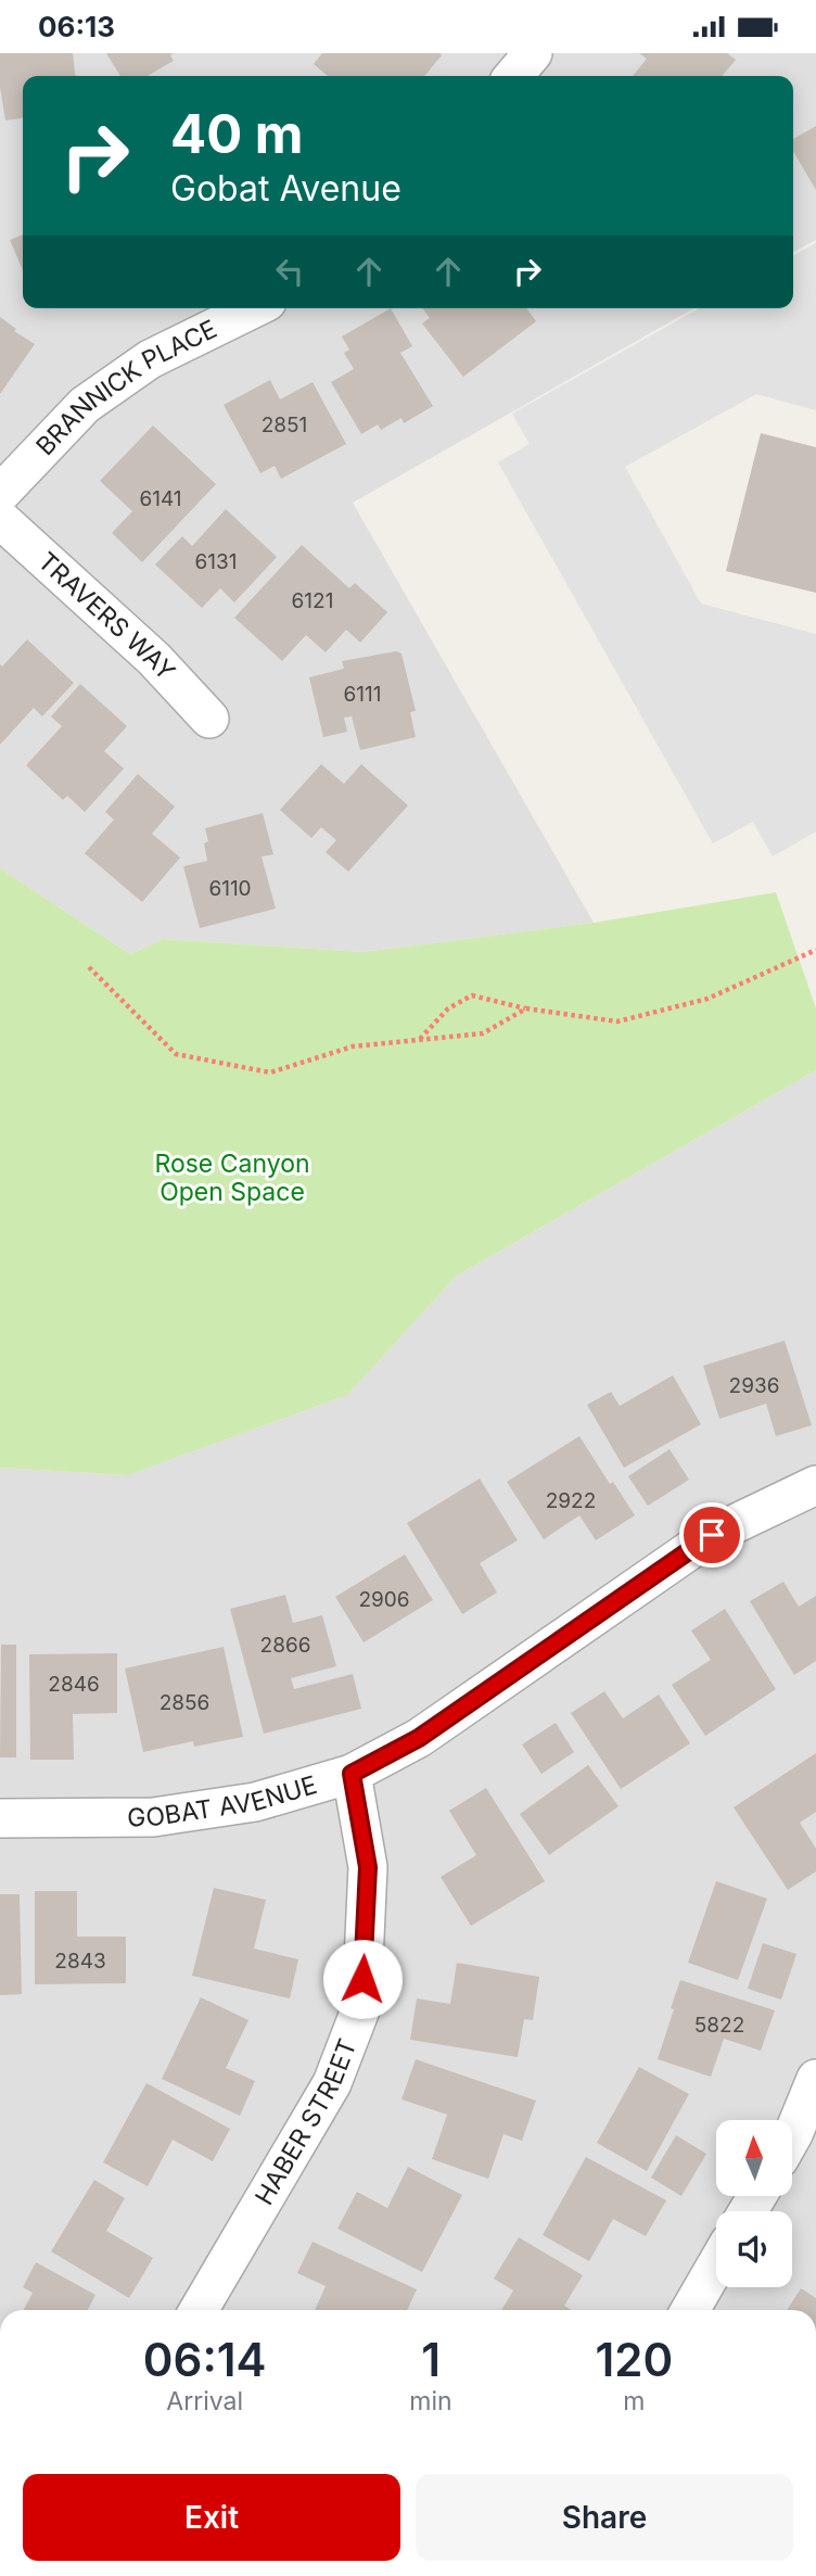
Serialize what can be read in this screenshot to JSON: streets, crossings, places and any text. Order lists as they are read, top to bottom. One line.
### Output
{"streets":{"street":["BRANNICK PLACE","TRAVERS WAY","GOBAT AVENUE","HABER STREET"]},"crossings":[["GOBAT AVENUE","HABER STREET"]],"parks":["Rose Canyon Open Space"],"house_numbers":["2851","6141","6131","6121","6111","6110","2936","2922","2906","2866","2846","2856","2843","5822"],"north":"top","page":{"status":"06:13","turn":["40 m","Gobat Avenue"],"eta":["06:14","Arrival","1","min","120","m"],"buttons":["Exit","Share"]}}
